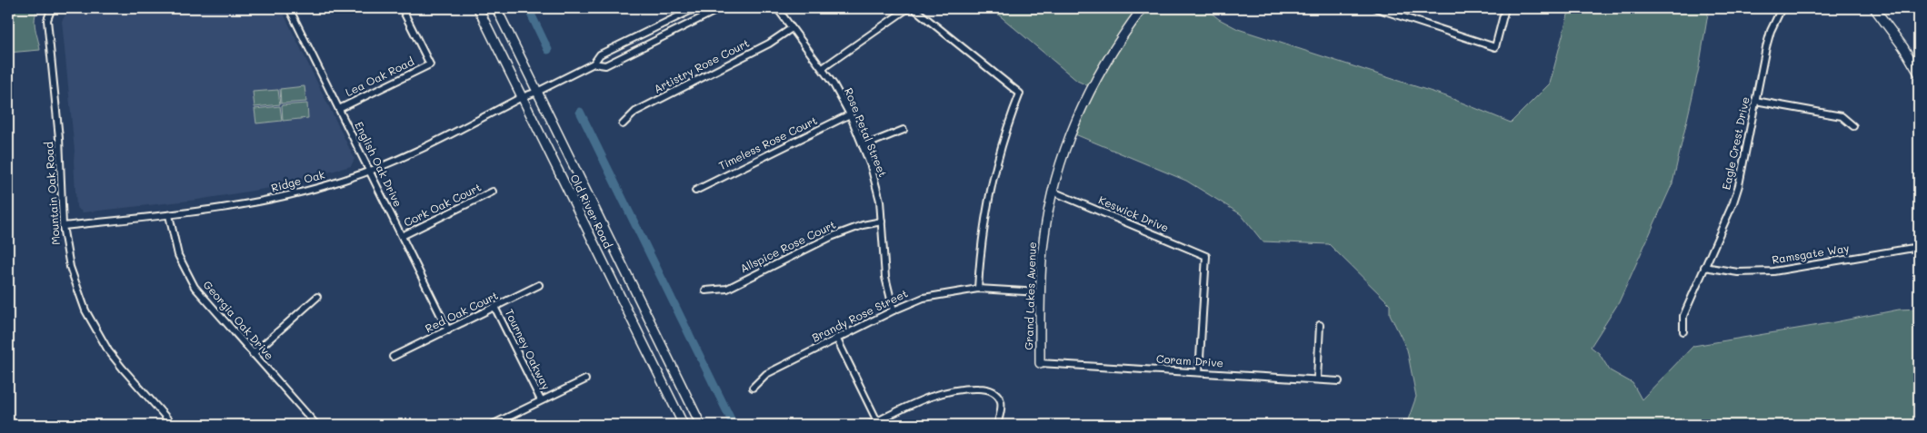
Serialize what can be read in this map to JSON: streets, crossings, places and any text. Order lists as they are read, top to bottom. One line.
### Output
{"streets":{"main road":["Old River Road","Grand Lakes Avenue"],"street":["Artistry Rose Court","Lea Oak Road","Rose Petal Street","Timeless Rose Court","Eagle Crest Drive","English Oak Drive","Ridge Oak","Mountain Oak Road","Cork Oak Court","Keswick Drive","Allspice Rose Court","Ramsgate Way","Red Oak Court","Brandy Rose Street","Georgia Oak Drive","Tourney Oakway","Coram Drive"]},"crossings":[["Artistry Rose Court","Rose Petal Street"],["Lea Oak Road","English Oak Drive"],["Rose Petal Street","Timeless Rose Court"],["Rose Petal Street","Allspice Rose Court"],["Rose Petal Street","Brandy Rose Street"],["Eagle Crest Drive","Ramsgate Way"],["English Oak Drive","Ridge Oak"],["English Oak Drive","Cork Oak Court"],["English Oak Drive","Red Oak Court"],["Ridge Oak","Mountain Oak Road"],["Ridge Oak","Old River Road"],["Ridge Oak","Georgia Oak Drive"],["Keswick Drive","Grand Lakes Avenue"],["Keswick Drive","Coram Drive"],["Grand Lakes Avenue","Brandy Rose Street"],["Grand Lakes Avenue","Coram Drive"],["Red Oak Court","Tourney Oakway"]]}
